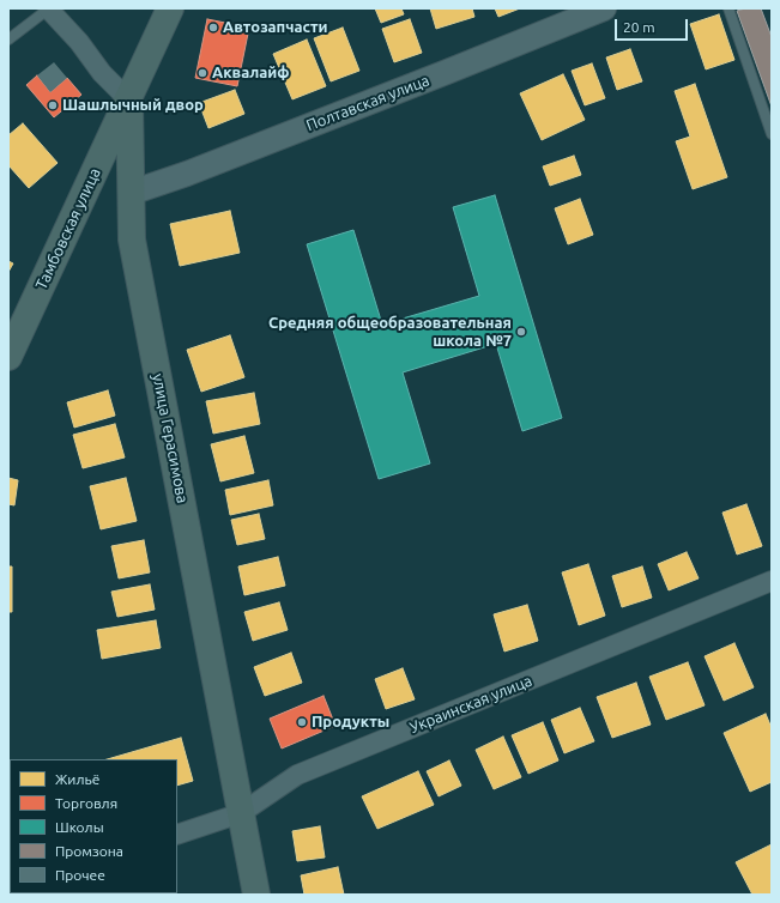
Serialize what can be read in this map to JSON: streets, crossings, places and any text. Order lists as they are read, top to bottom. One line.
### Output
{"streets":{"main road":["Тамбовская улица","улица Герасимова"],"street":["Полтавская улица","Украинская улица"]},"crossings":[["Полтавская улица","улица Герасимова"],["Тамбовская улица","улица Герасимова"],["улица Герасимова","Украинская улица"]],"places":["Автозапчасти","Аквалайф","Шашлычный двор","Средняя общеобразовательная школа №7","Продукты"],"legend":["Жильё","Торговля","Школы","Промзона","Прочее"],"scale_bar":"20 m"}
